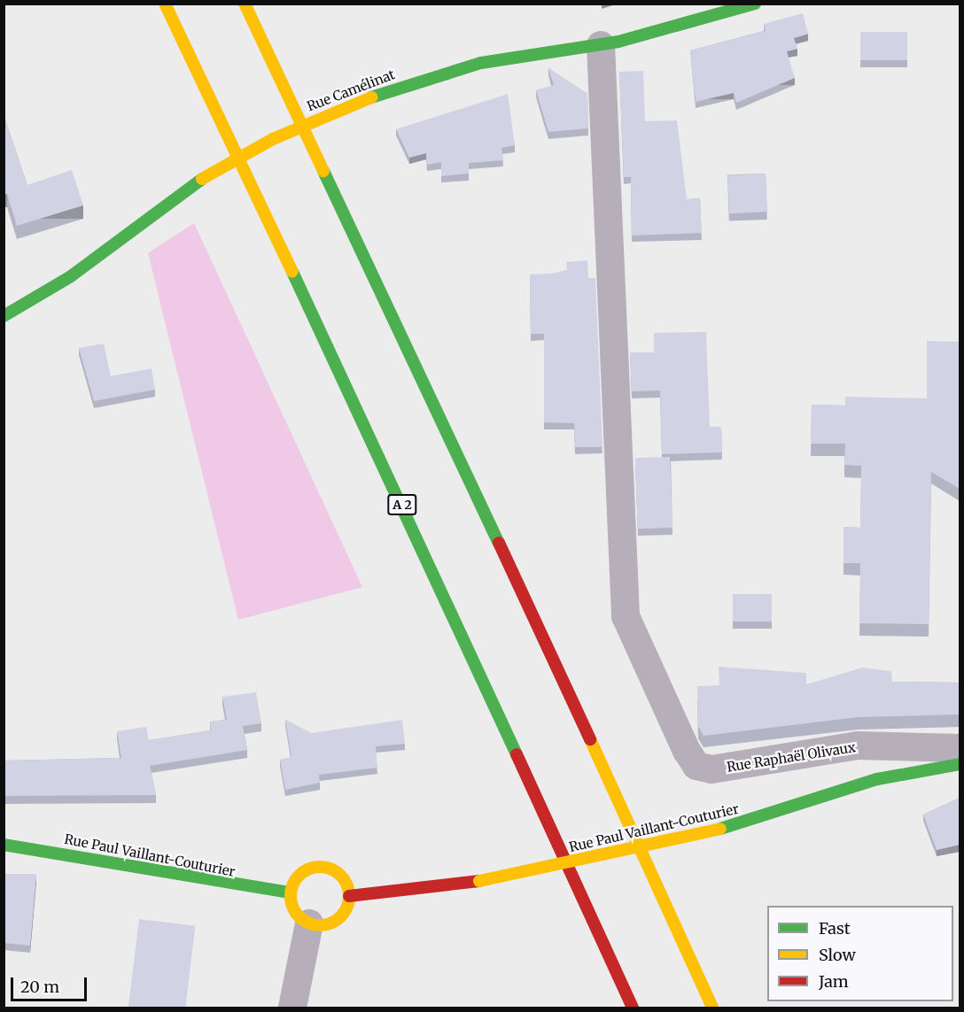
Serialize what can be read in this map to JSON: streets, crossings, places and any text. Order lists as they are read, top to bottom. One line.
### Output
{"streets":{"main road":["Rue Camélinat","A 2","Rue Paul Vaillant-Couturier"],"street":["Rue Raphaël Olivaux"]},"crossings":[["Rue Camélinat","Rue Raphaël Olivaux"]],"legend":["Fast","Slow","Jam"],"scale_bar":"20 m"}
